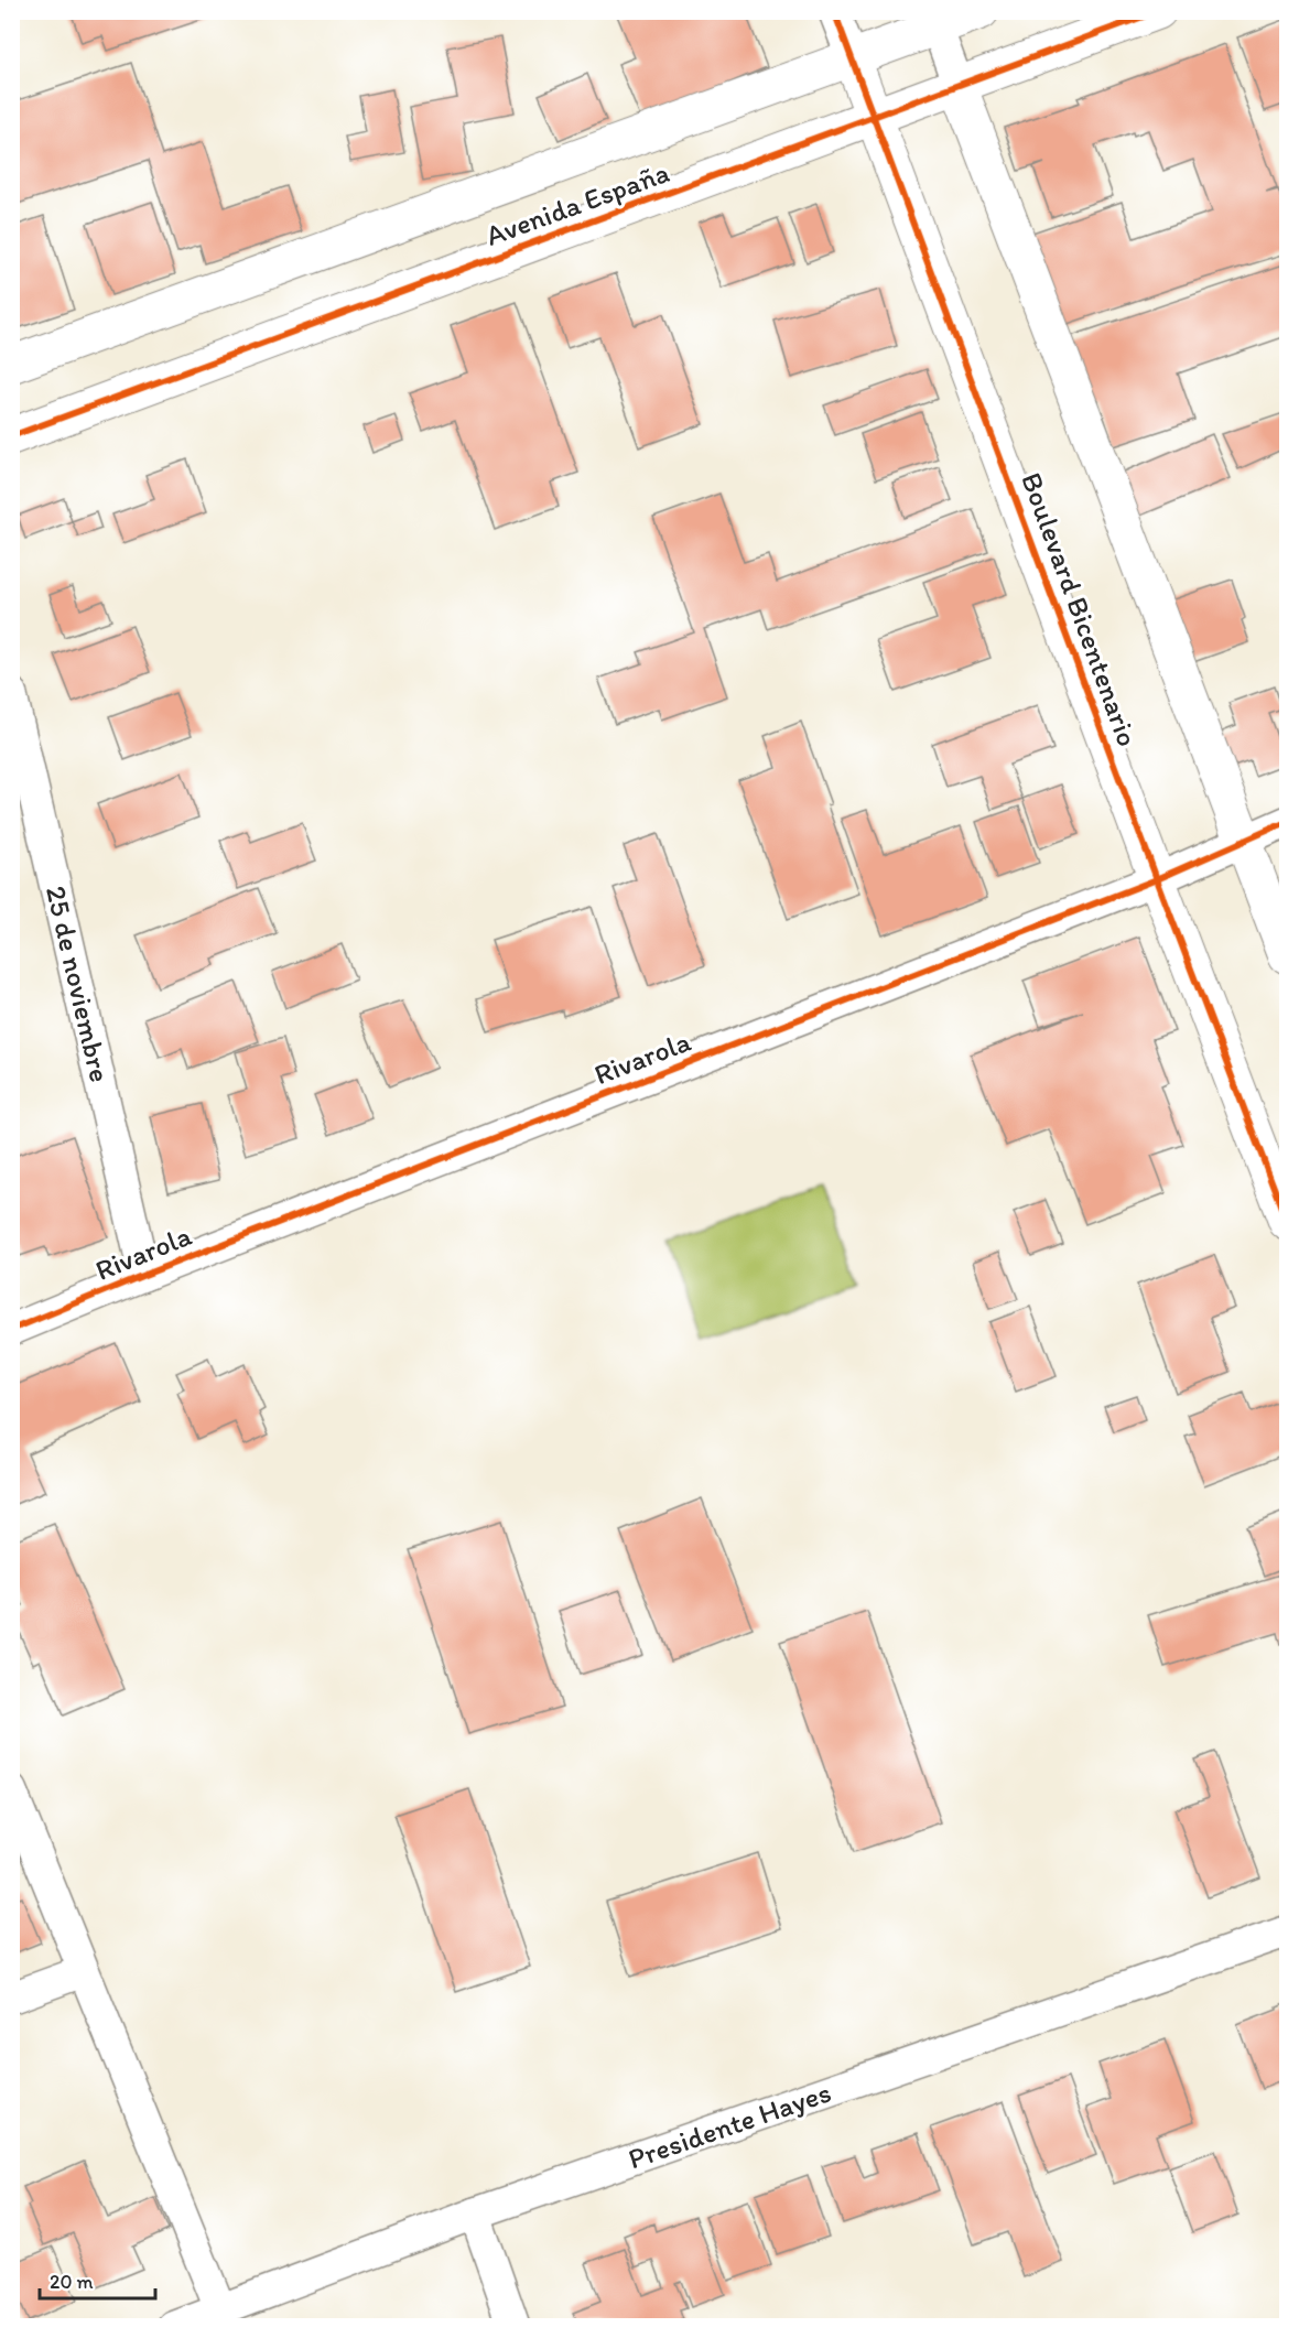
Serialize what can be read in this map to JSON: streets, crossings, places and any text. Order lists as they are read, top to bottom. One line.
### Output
{"streets":{"street":["Avenida España","Boulevard Bicentenario","25 de noviembre","Rivarola","Presidente Hayes"]},"crossings":[["Avenida España","Boulevard Bicentenario"],["Boulevard Bicentenario","Rivarola"],["25 de noviembre","Rivarola"]],"scale_bar":"20 m"}
